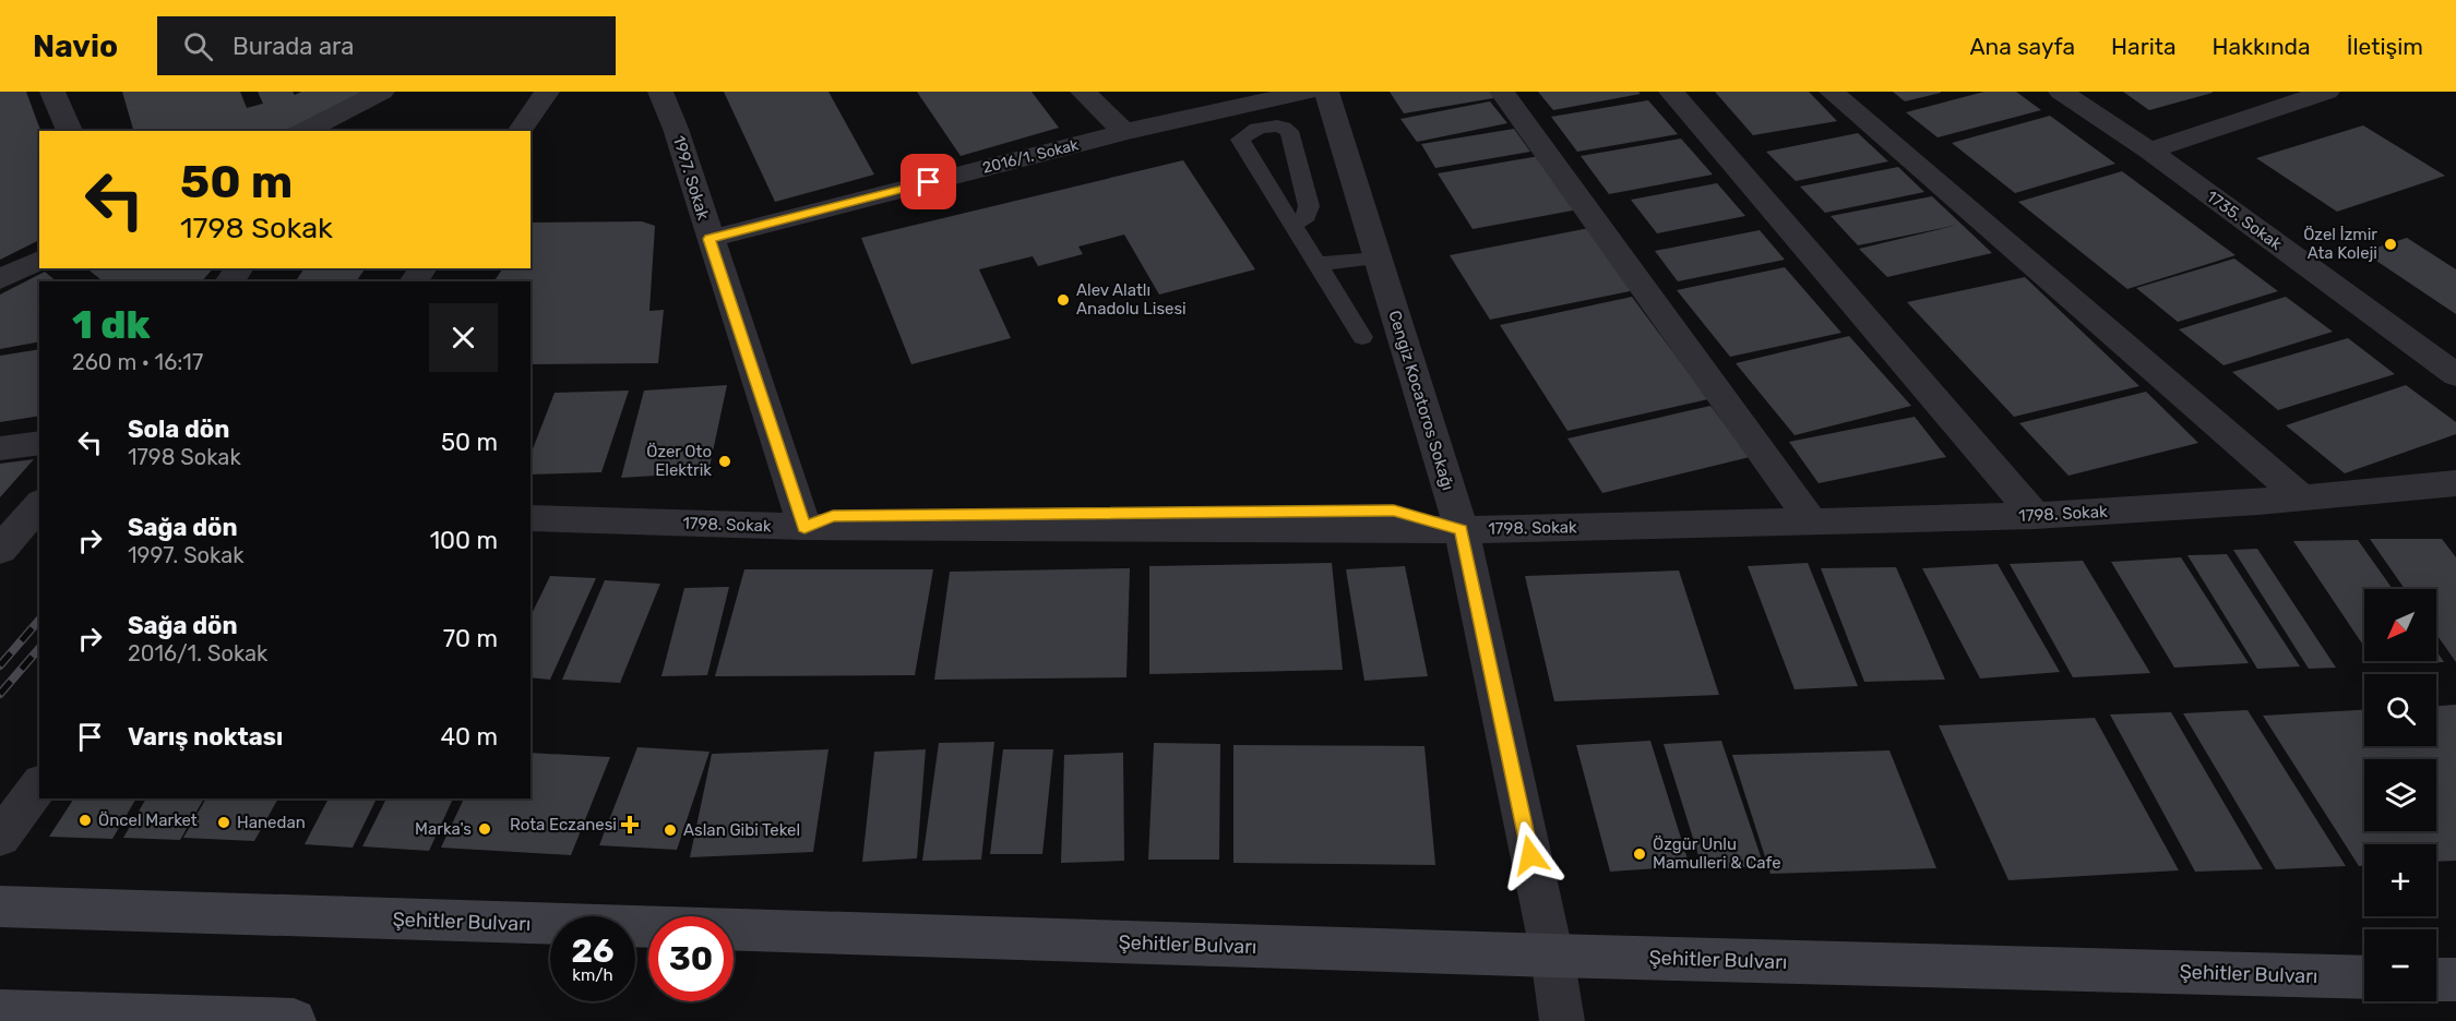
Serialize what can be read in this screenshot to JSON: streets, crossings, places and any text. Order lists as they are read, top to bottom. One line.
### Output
{"streets":{"street":["2016/1. Sokak","1997. Sokak","1735. Sokak","Cengiz Kocatoros Sokağı","1798. Sokak","Şehitler Bulvarı"]},"crossings":[["2016/1. Sokak","1997. Sokak"],["1997. Sokak","1798. Sokak"],["Cengiz Kocatoros Sokağı","1798. Sokak"],["Cengiz Kocatoros Sokağı","Şehitler Bulvarı"]],"places":{"other":["Özel İzmir Ata Koleji","Alev Alatlı Anadolu Lisesi","Özer Oto Elektrik","Öncel Market","Hanedan","Marka's","Aslan Gibi Tekel","Özgür Unlu Mamulleri & Cafe"],"health":["Rota Eczanesi"]},"north":"bottom left","page":{"header":"Navio","search":"Burada ara","nav":["Ana sayfa","Harita","Hakkında","İletişim"],"turn":["50 m","1798 Sokak"],"heading":["1 dk","260 m · 16:17"],"list":[{"name":"Sola dön","note":"1798 Sokak","value":"50 m"},{"name":"Sağa dön","note":"1997. Sokak","value":"100 m"},{"name":"Sağa dön","note":"2016/1. Sokak","value":"70 m"},{"name":"Varış noktası","value":"40 m"}],"map_buttons":["+","−"],"speed":"26 km/h","limit":"30"}}
